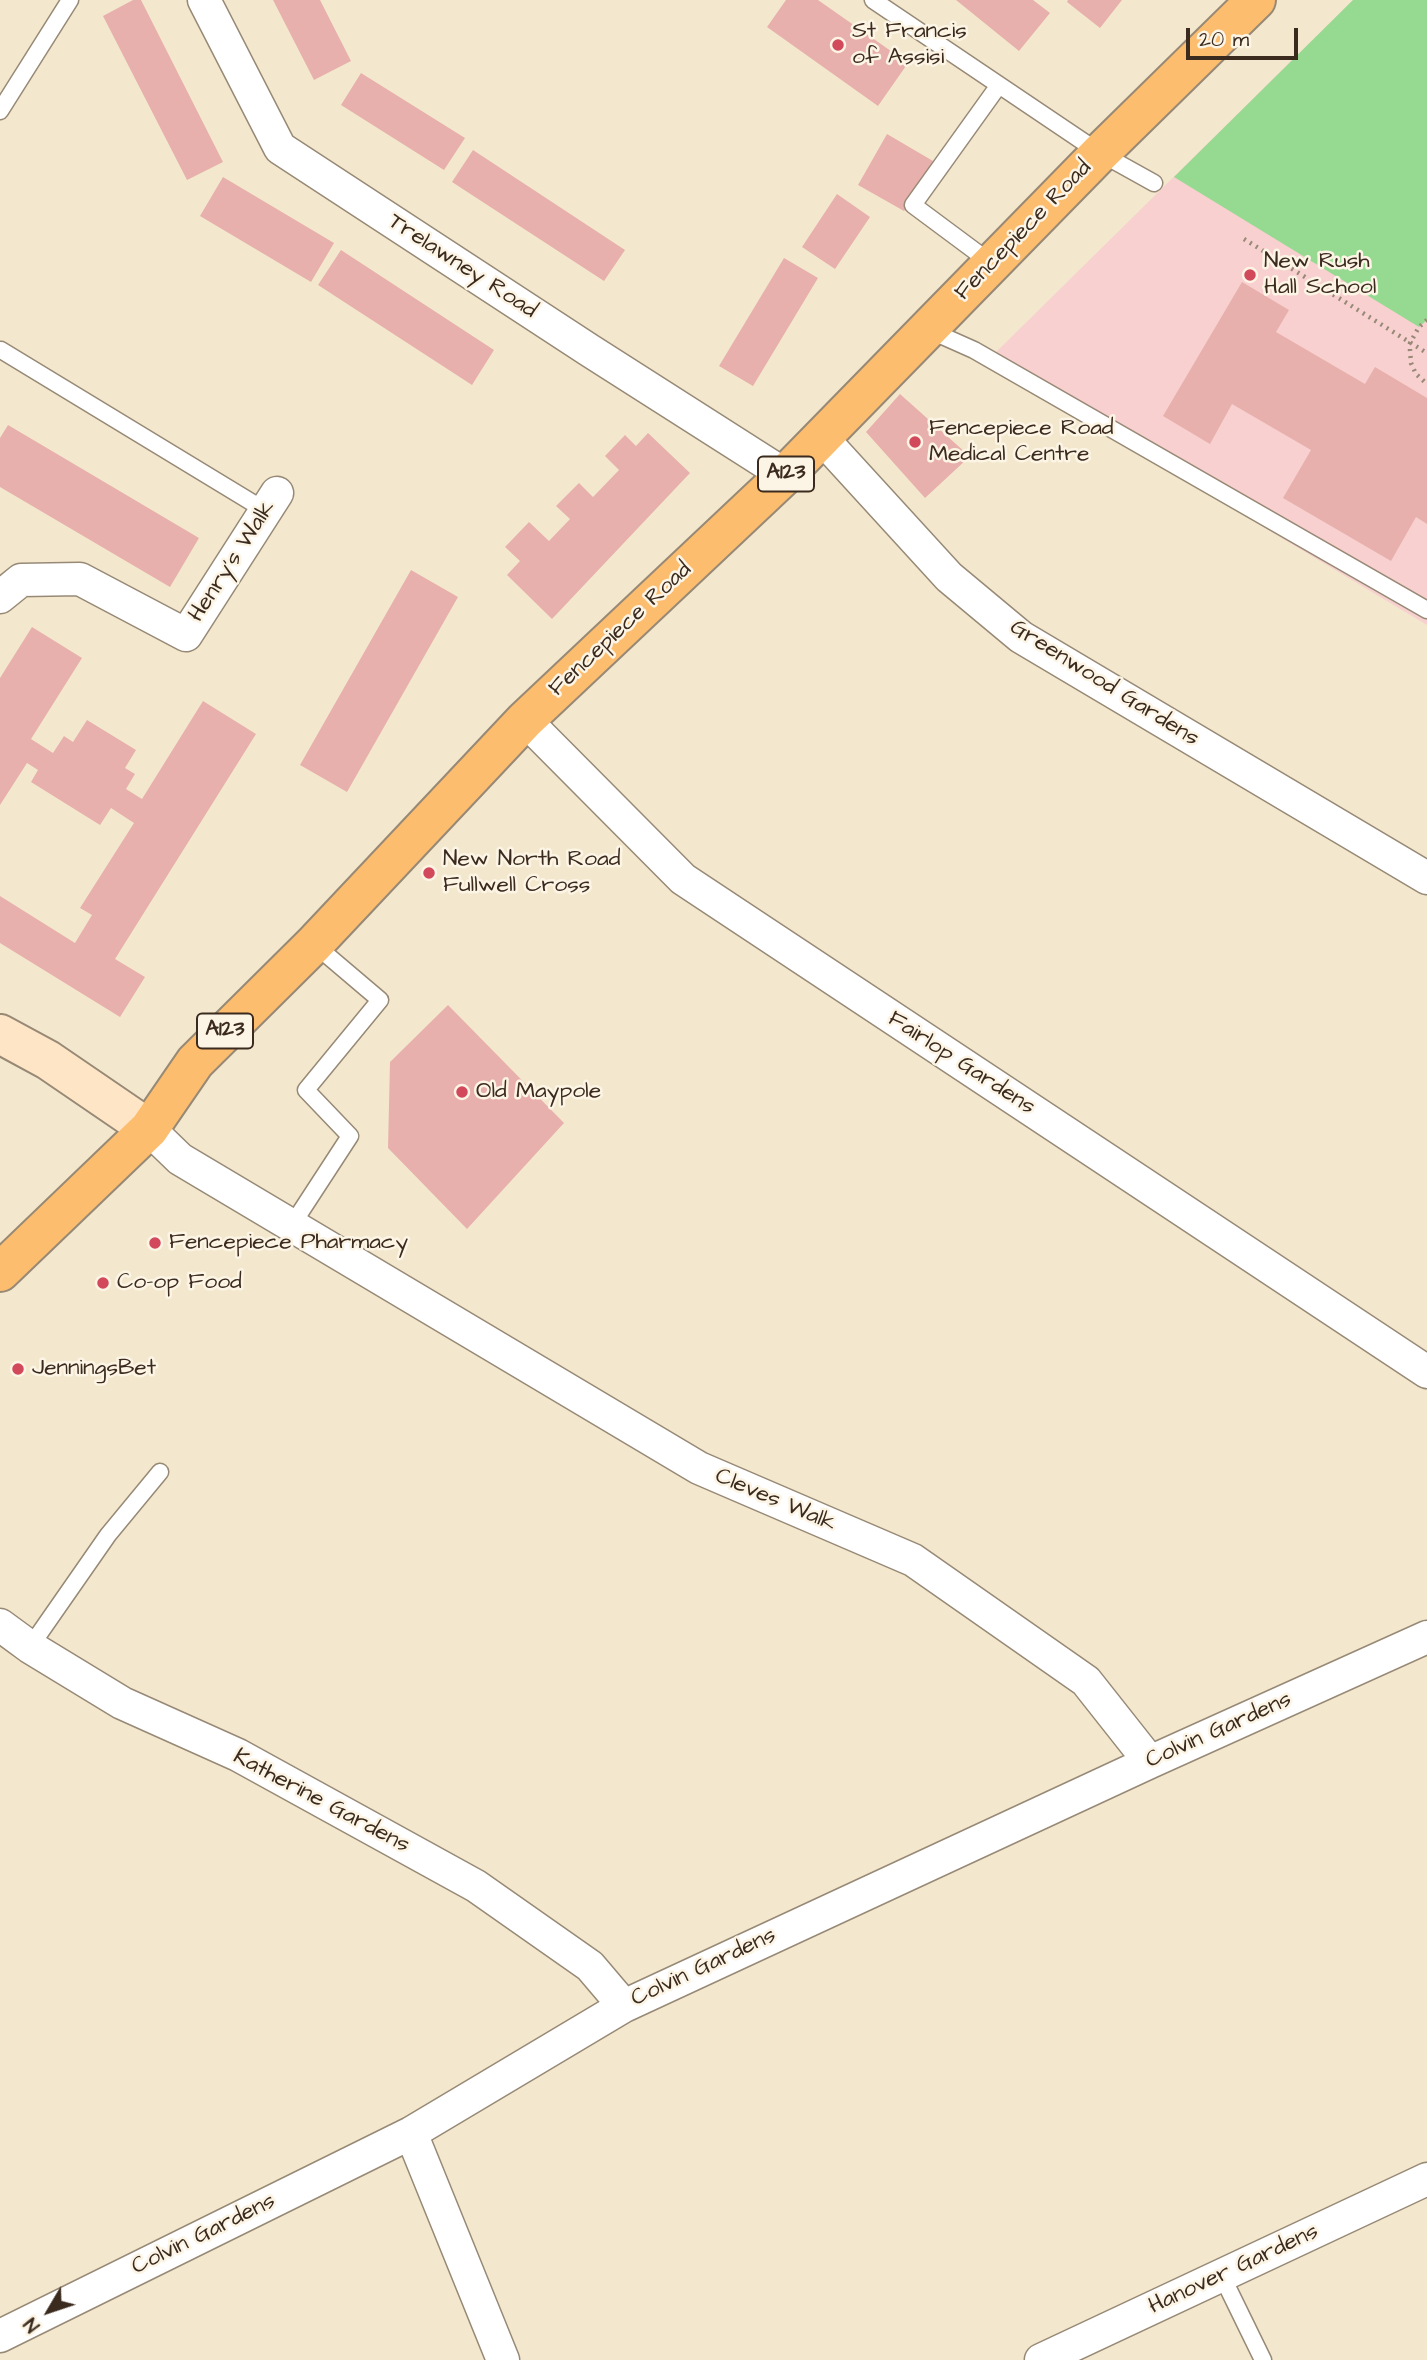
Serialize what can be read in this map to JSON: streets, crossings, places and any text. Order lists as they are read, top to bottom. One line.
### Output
{"streets":{"main road":["Fencepiece Road","A123"],"street":["Trelawney Road","Henry's Walk","Greenwood Gardens","Fairlop Gardens","Cleves Walk","Colvin Gardens","Katherine Gardens","Hanover Gardens"]},"crossings":[["Fencepiece Road","Trelawney Road"],["Fencepiece Road","Greenwood Gardens"],["Fencepiece Road","Fairlop Gardens"],["Fencepiece Road","Cleves Walk"],["Cleves Walk","Colvin Gardens"],["Colvin Gardens","Katherine Gardens"]],"places":["St Francis of Assisi","New Rush Hall School","Fencepiece Road Medical Centre","New North Road Fullwell Cross","Old Maypole","Fencepiece Pharmacy","Co-op Food","JenningsBet"],"scale_bar":"20 m","north":"bottom left"}
